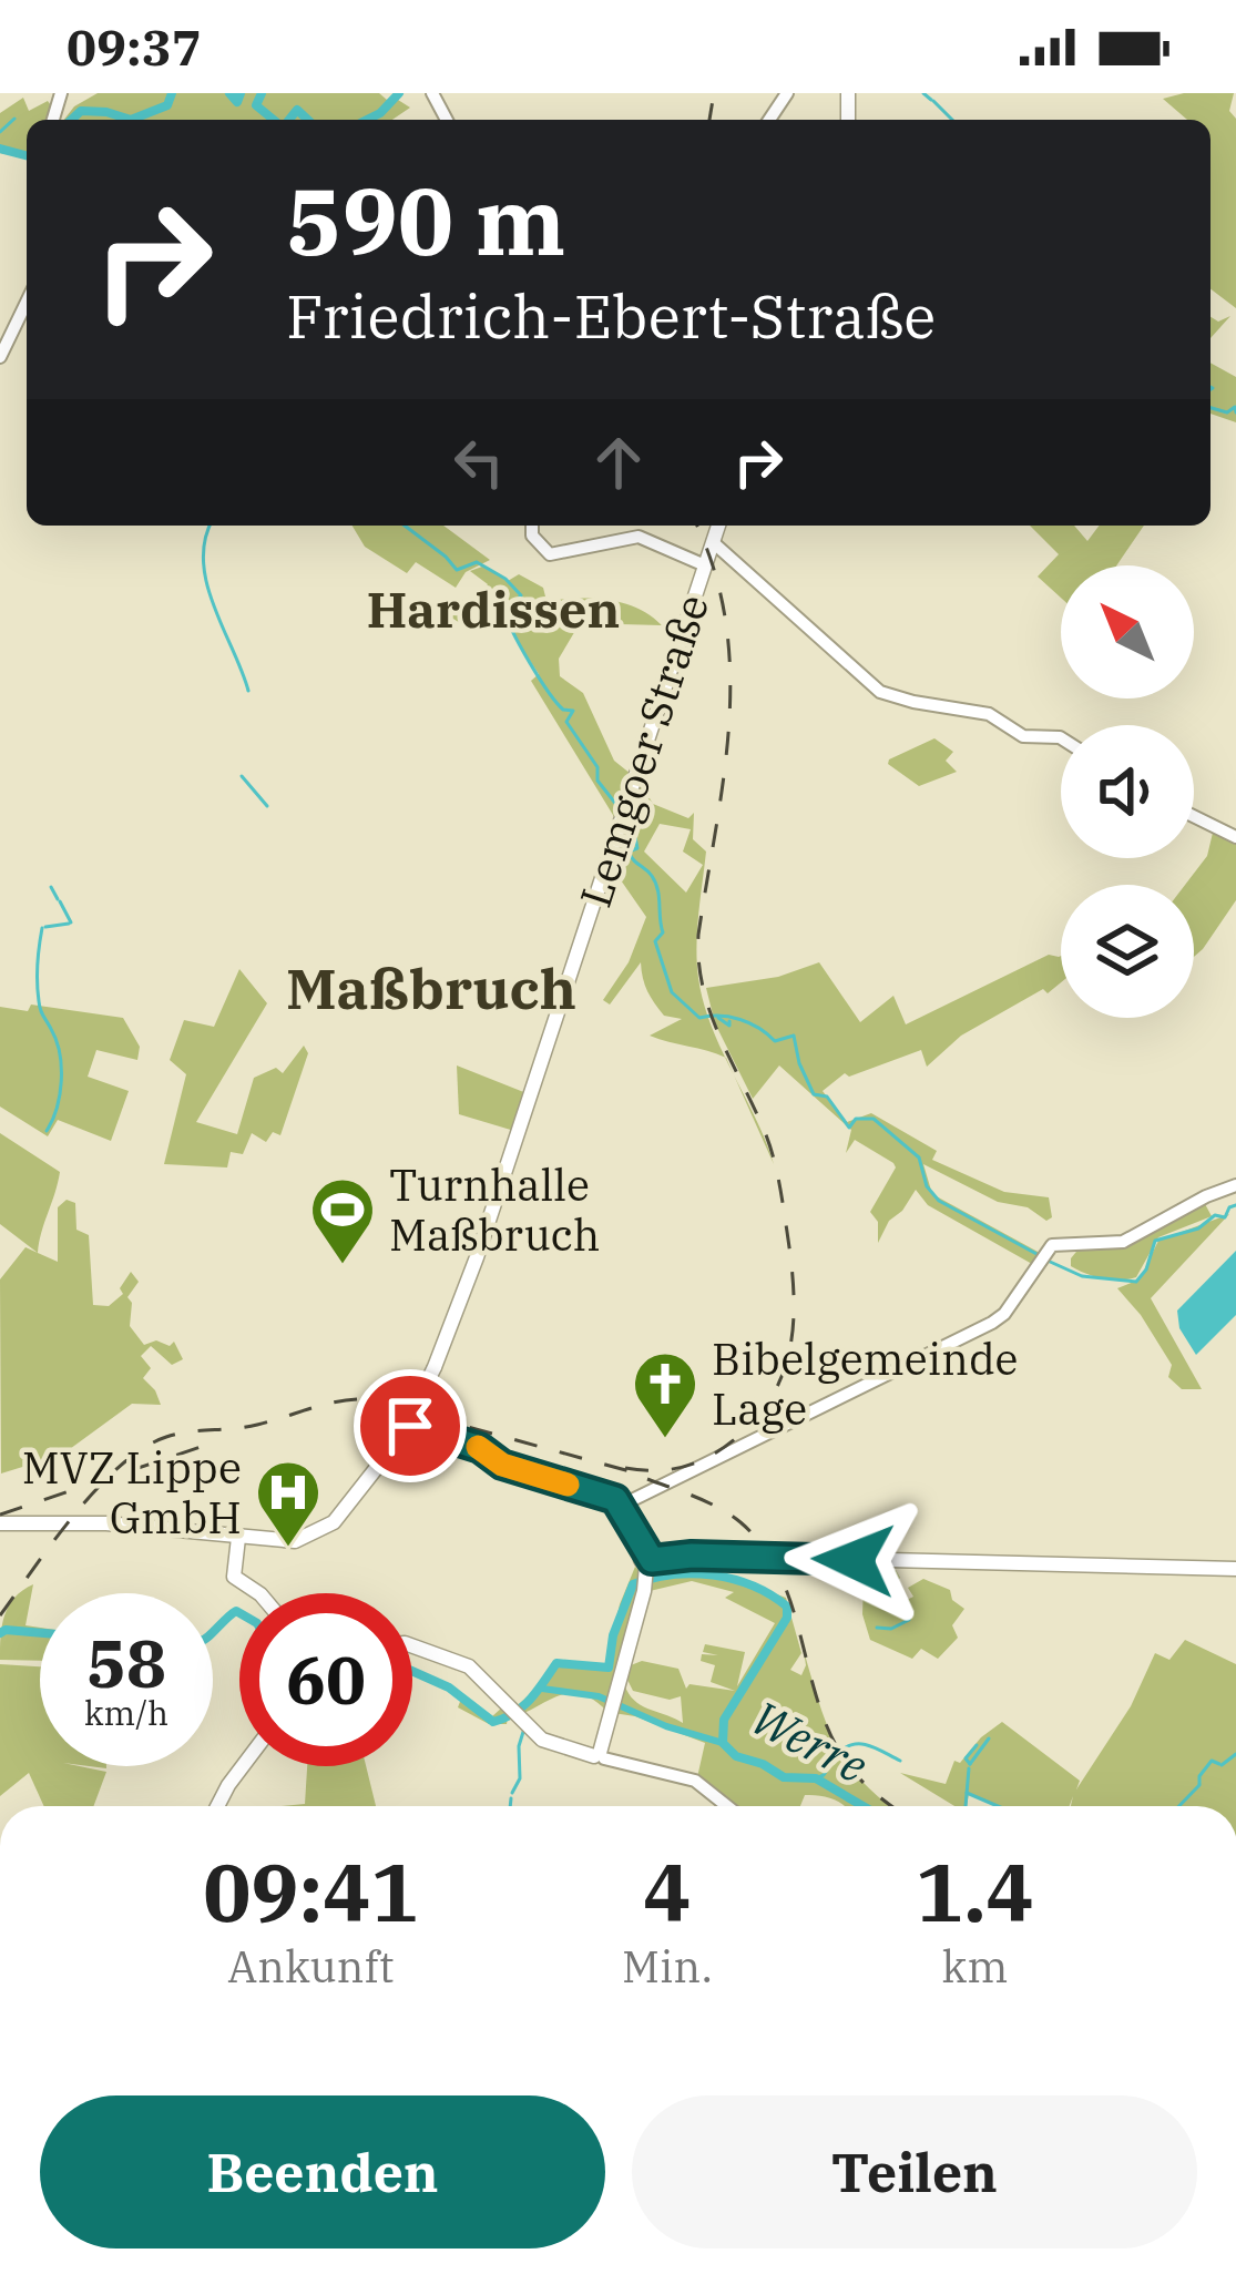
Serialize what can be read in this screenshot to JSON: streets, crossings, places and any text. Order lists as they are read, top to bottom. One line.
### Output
{"streets":{"main road":["Lemgoer Straße"]},"districts":["Hardissen","Maßbruch"],"water":["Werre"],"places":{"sports":["Turnhalle Maßbruch"],"church":["Bibelgemeinde Lage"],"hospital":["MVZ Lippe GmbH"]},"north":"top left","page":{"status":"09:37","turn":["590 m","Friedrich-Ebert-Straße"],"speed":"58 km/h","limit":"60","eta":["09:41","Ankunft","4","Min.","1.4","km"],"buttons":["Beenden","Teilen"]}}
